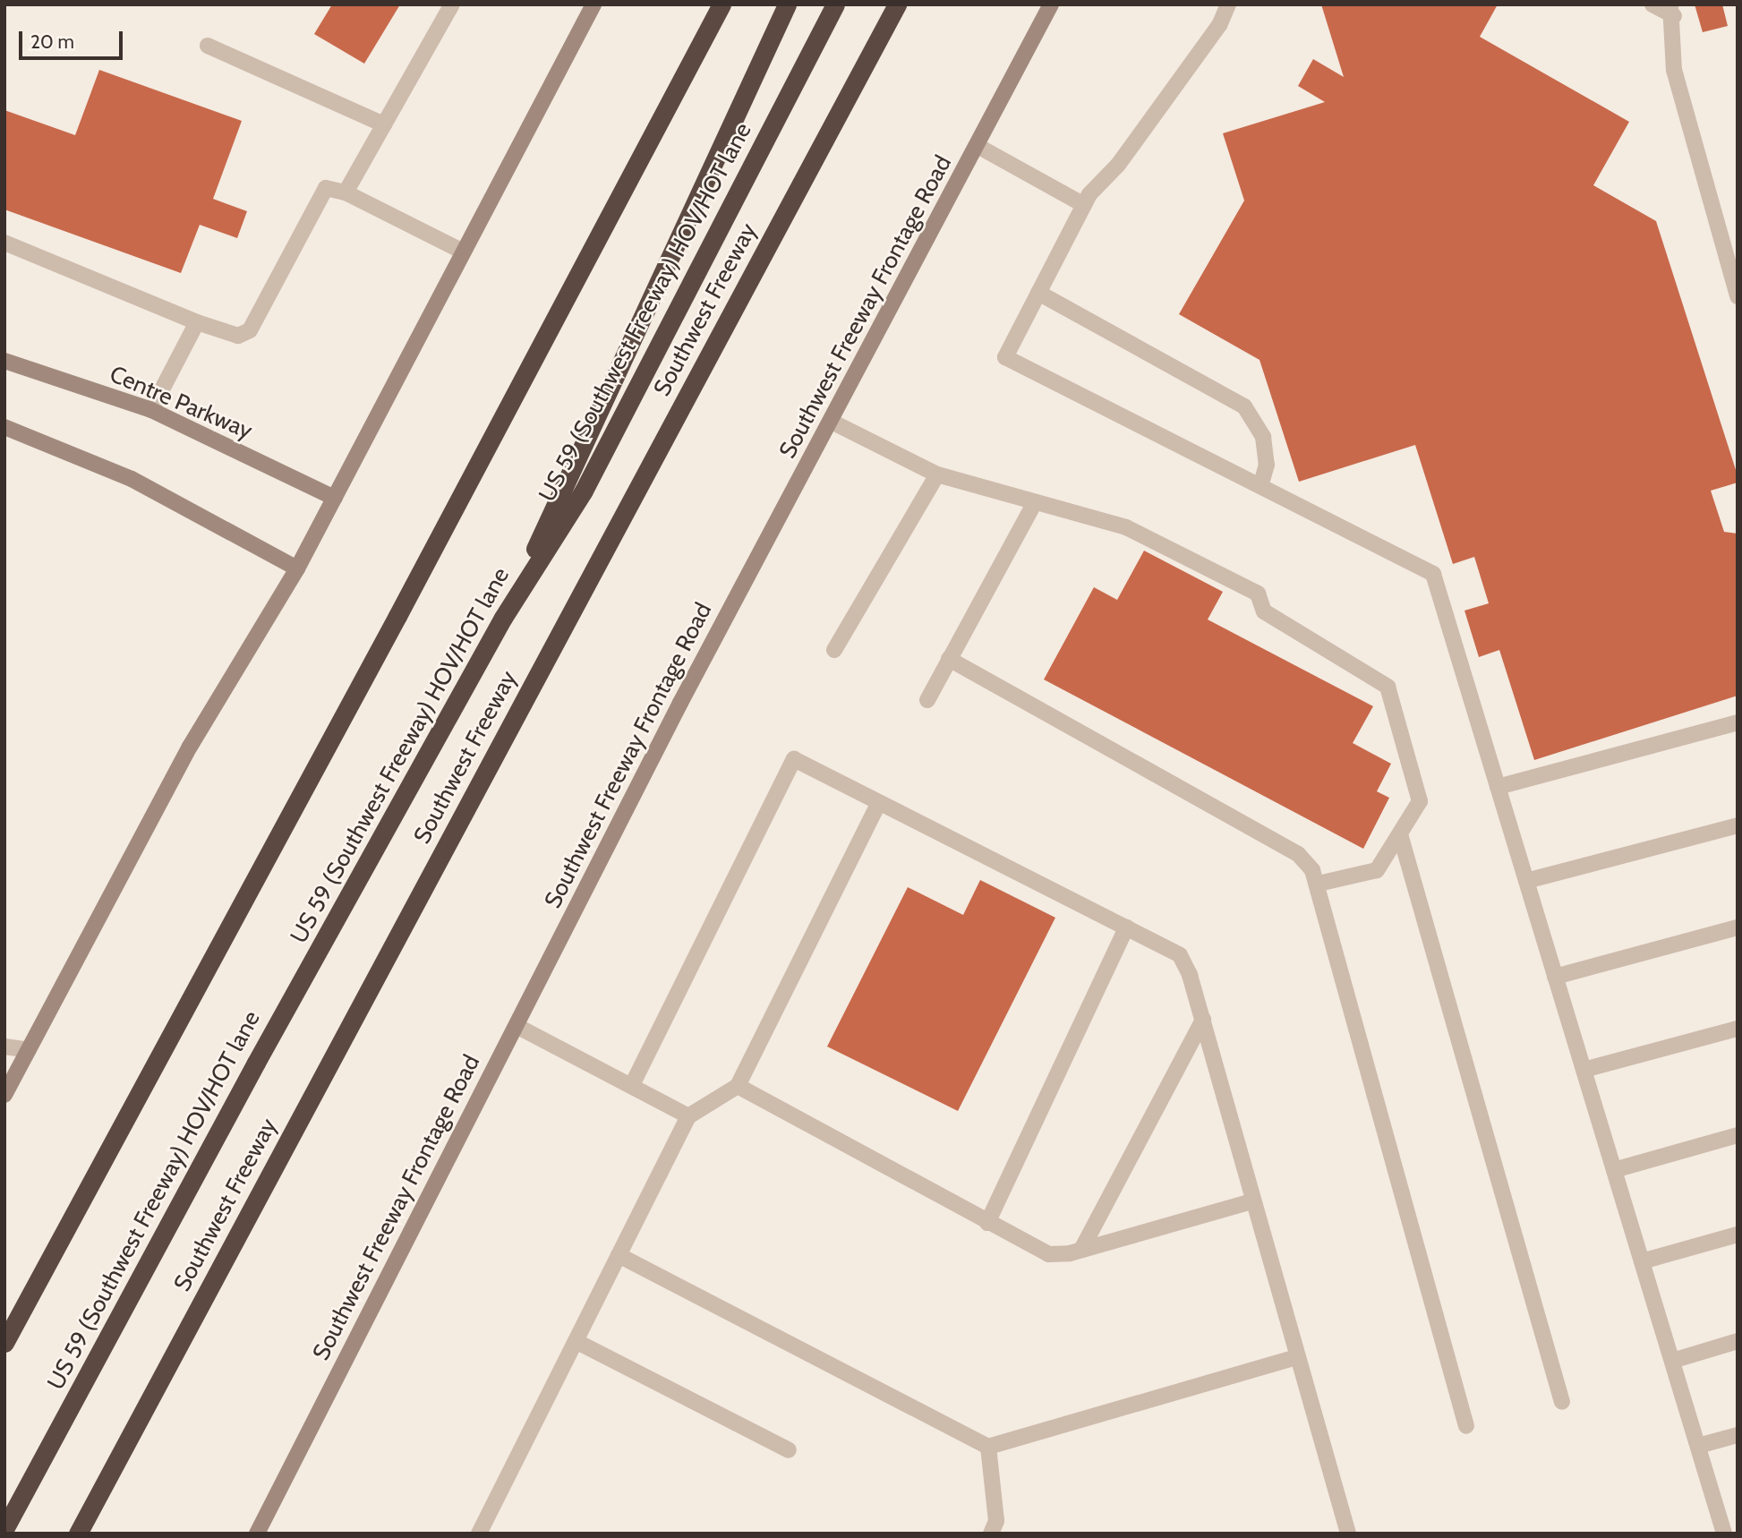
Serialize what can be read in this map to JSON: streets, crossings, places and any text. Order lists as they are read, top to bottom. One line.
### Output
{"streets":{"highway":["Southwest Freeway","US 59 (Southwest Freeway) HOV/HOT lane"],"main road":["Southwest Freeway Frontage Road","Centre Parkway"]},"scale_bar":"20 m"}
